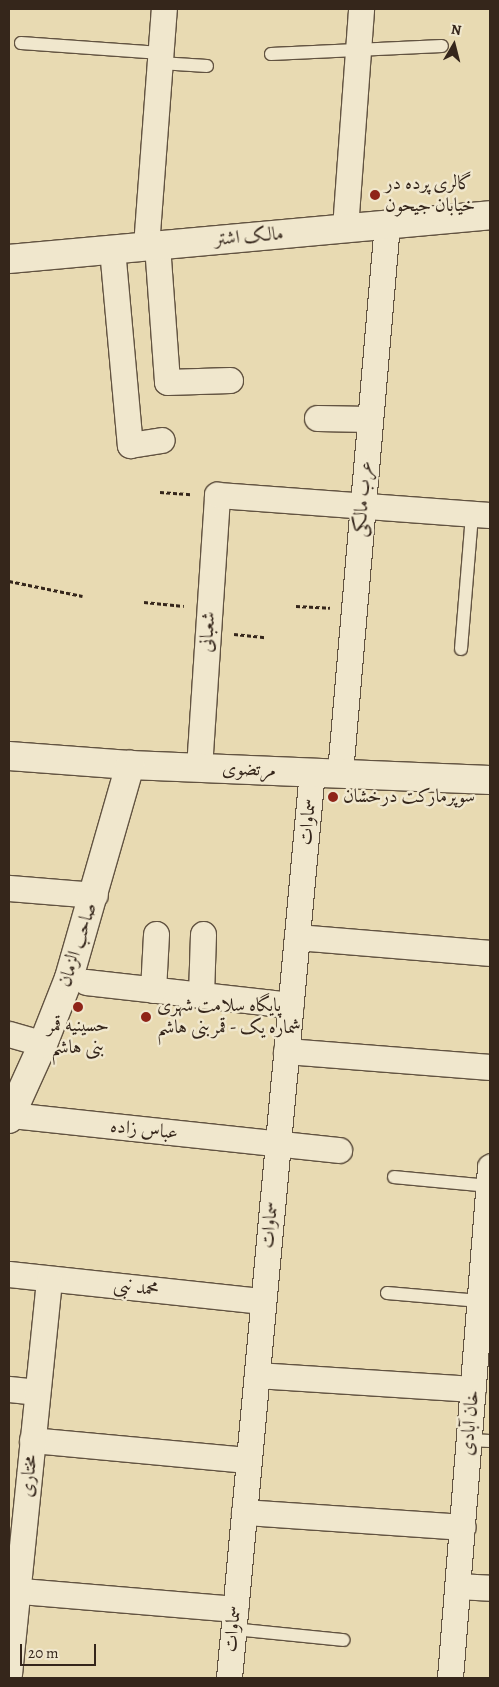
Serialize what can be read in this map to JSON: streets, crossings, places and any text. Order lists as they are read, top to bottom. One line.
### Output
{"streets":{"street":["مالک اشتر","عرب مالکی","شعبانی","مرتضوی","سماوات","صاحب الزمان","عباس زاده","محمد نبی","خان آبادی","مختاری"]},"crossings":[["مالک اشتر","عرب مالکی"],["عرب مالکی","مرتضوی"],["شعبانی","مرتضوی"],["مرتضوی","سماوات"],["مرتضوی","صاحب الزمان"],["سماوات","عباس زاده"],["سماوات","محمد نبی"],["صاحب الزمان","عباس زاده"],["محمد نبی","مختاری"]],"places":["گالری پرده در خیابان جیحون","سوپرمارکت درخشان","حسینیه قمر بنی هاشم","پایگاه سلامت شهری شماره یک - قمربنی هاشم"],"scale_bar":"20 m","north":"top"}
